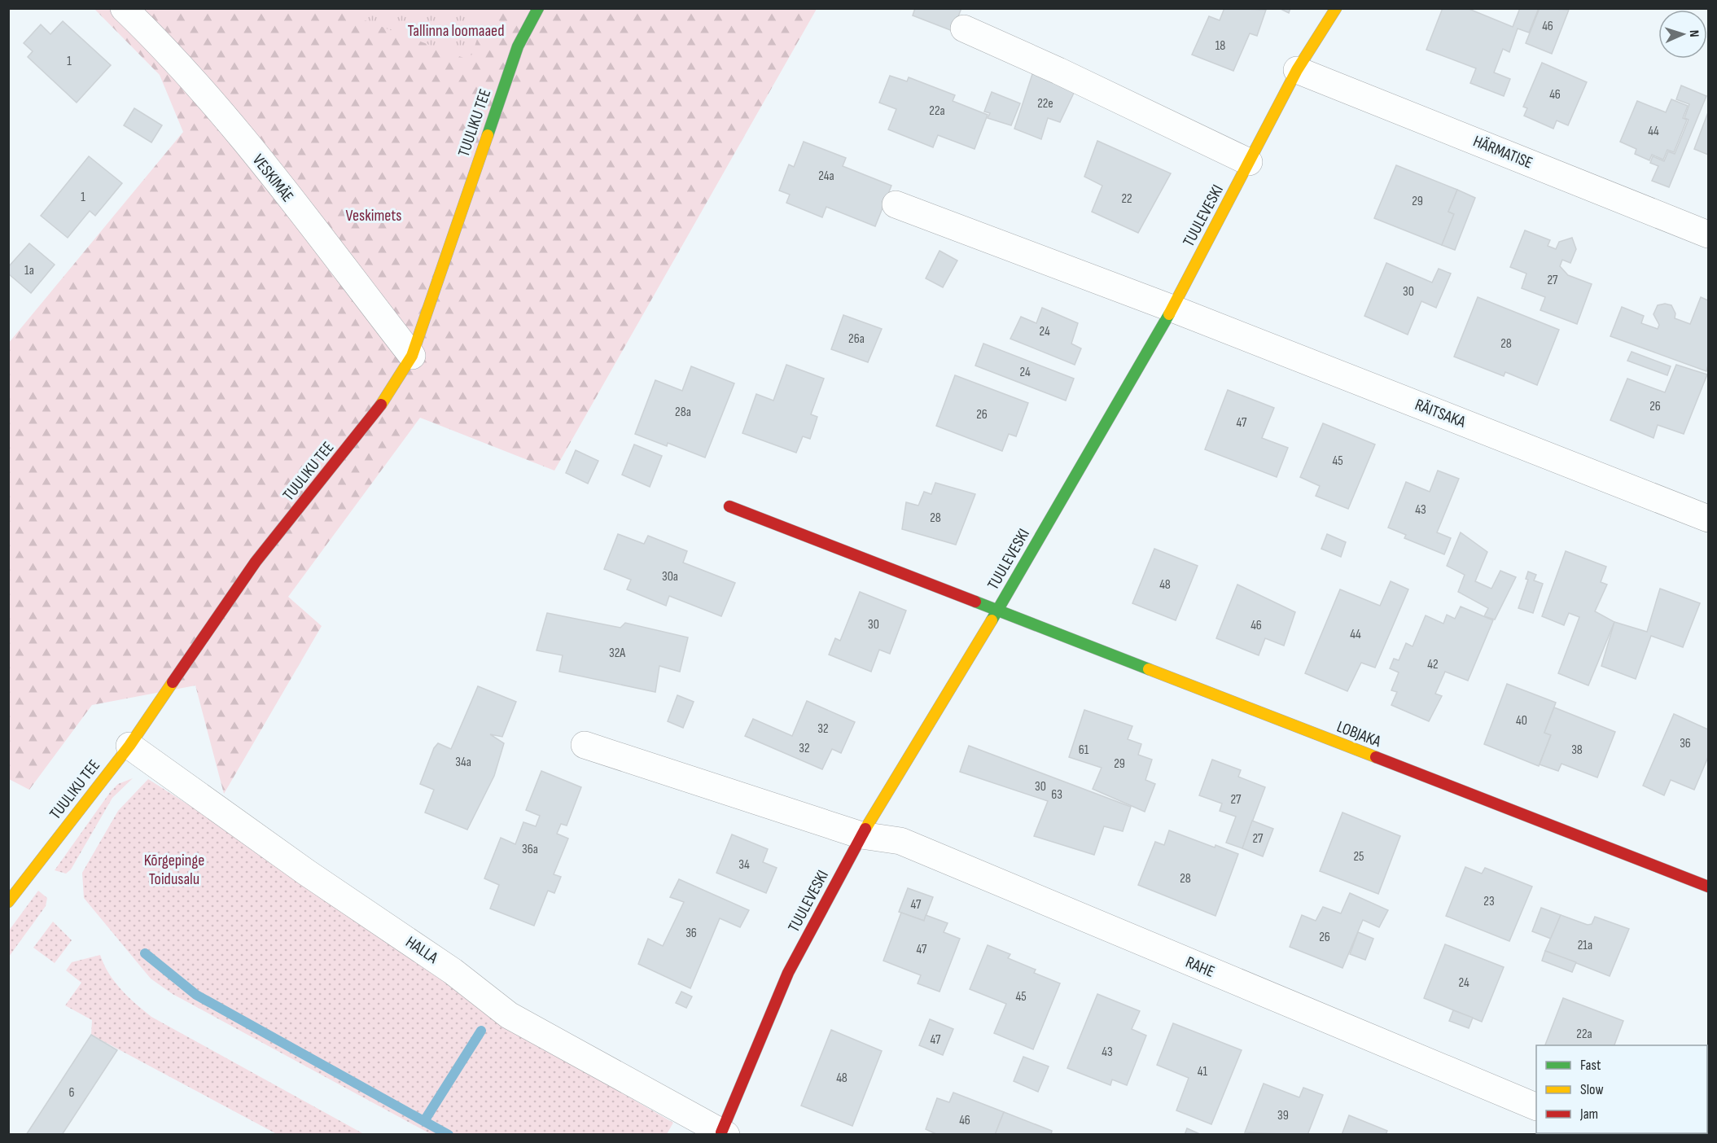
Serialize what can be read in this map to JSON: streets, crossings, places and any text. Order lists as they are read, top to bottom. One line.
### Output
{"streets":{"street":["TUULIKU TEE","HÄRMATISE","VESKIMÄE","TUULEVESKI","RÄITSAKA","LOBJAKA","HALLA","RAHE"]},"crossings":[["TUULIKU TEE","VESKIMÄE"],["TUULIKU TEE","HALLA"],["HÄRMATISE","TUULEVESKI"],["TUULEVESKI","RÄITSAKA"],["TUULEVESKI","LOBJAKA"],["TUULEVESKI","HALLA"],["TUULEVESKI","RAHE"]],"parks":["Tallinna loomaaed","Veskimets","Kõrgepinge Toidusalu"],"house_numbers":["46","18","1","46","22e","22a","44","24a","1","22","29","1a","27","30","24","26a","28","24","26","28a","26","47","45","43","28","30a","48","30","46","44","32A","42","40","32","36","32","61","38","34a","29","30","63","27","27","36a","25","34","28","23","47","36","26","21a","47","24","45","22a","47","43","41","48","6","39","46"],"legend":["Fast","Slow","Jam"],"north":"right"}
